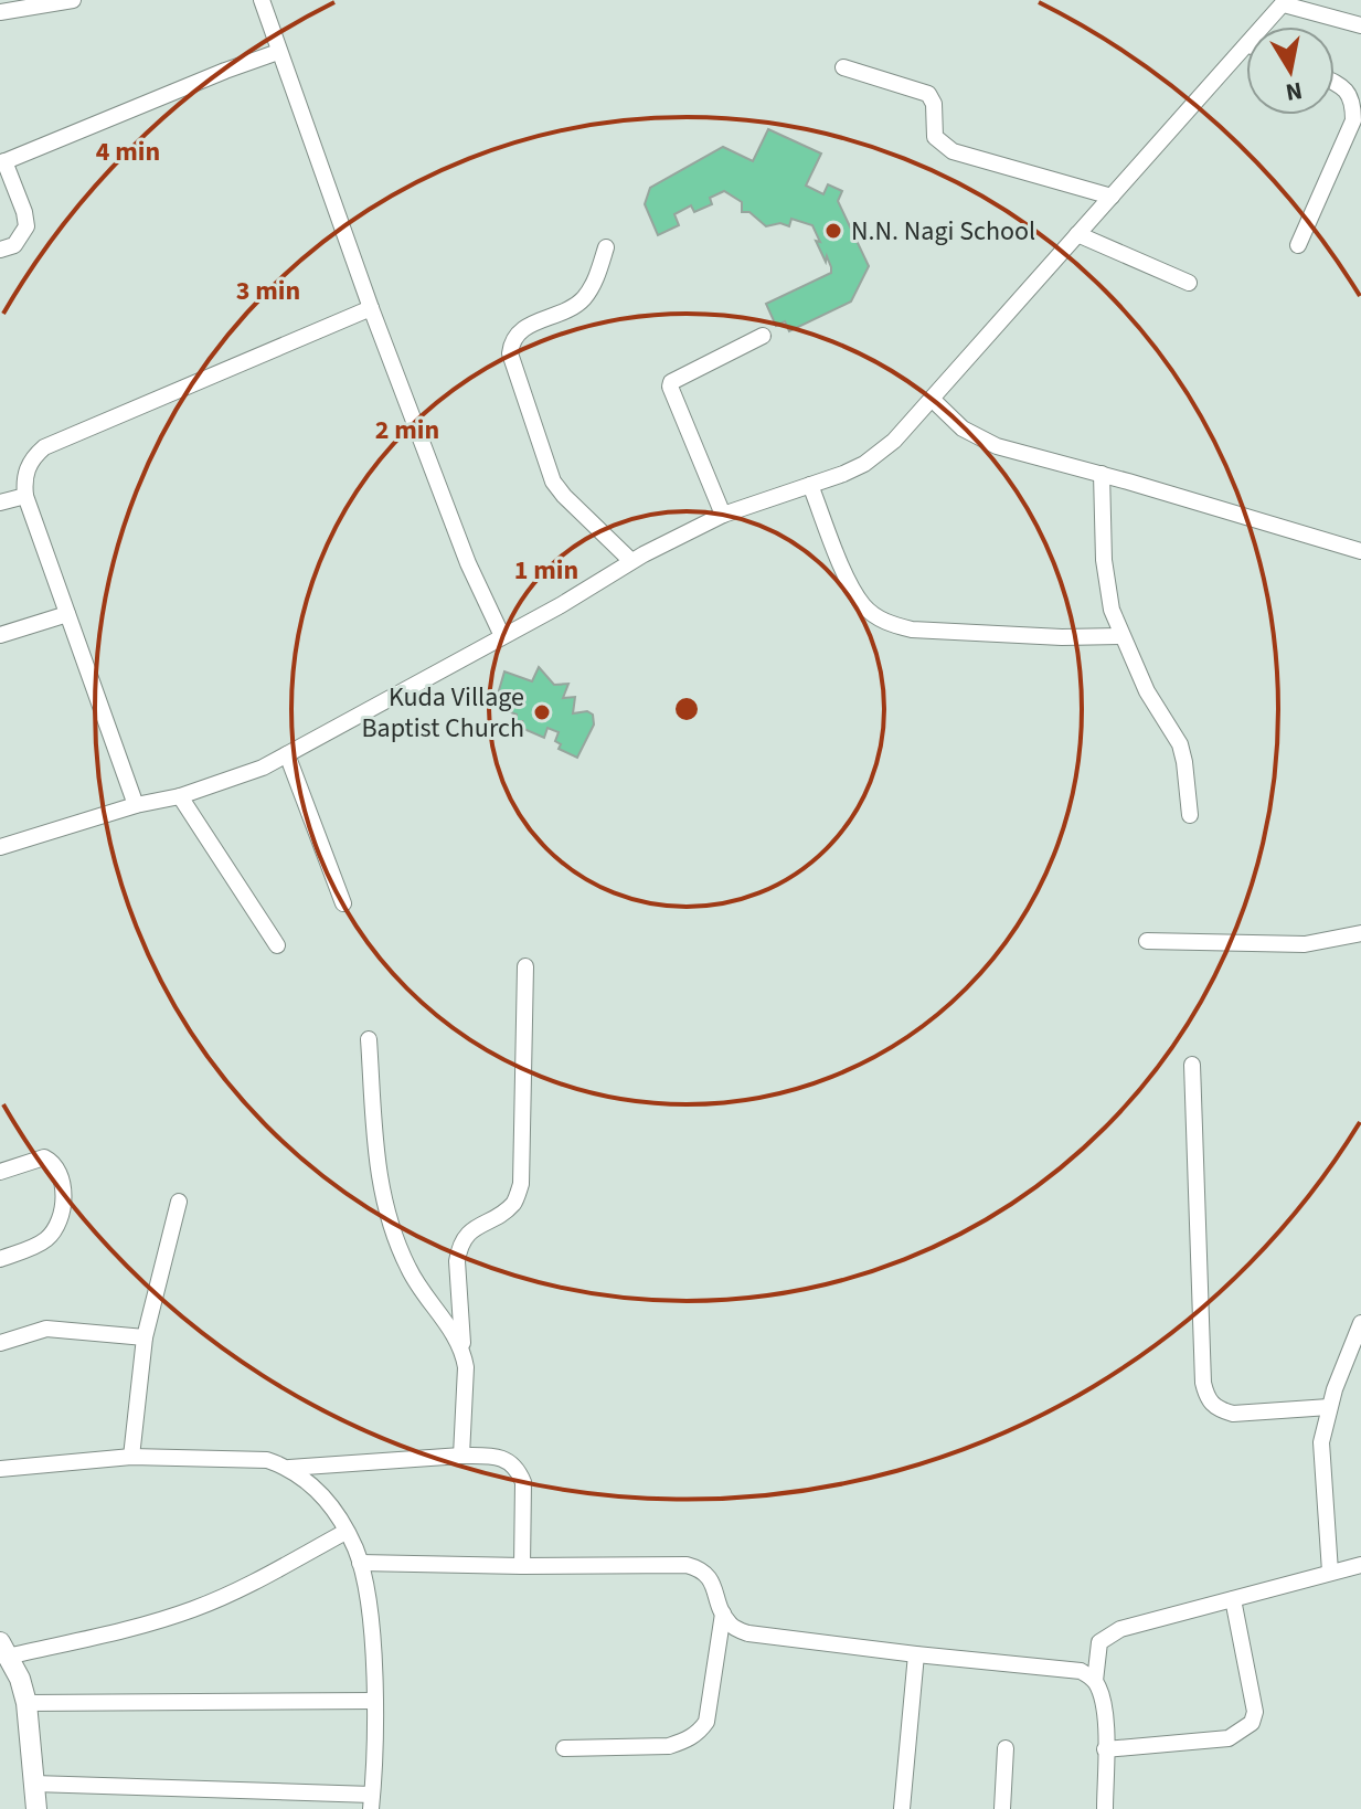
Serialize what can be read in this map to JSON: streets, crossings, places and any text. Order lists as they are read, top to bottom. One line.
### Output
{"places":["N.N. Nagi School","Kuda Village Baptist Church"],"north":"bottom","rings":["4 min","3 min","2 min","1 min"]}
